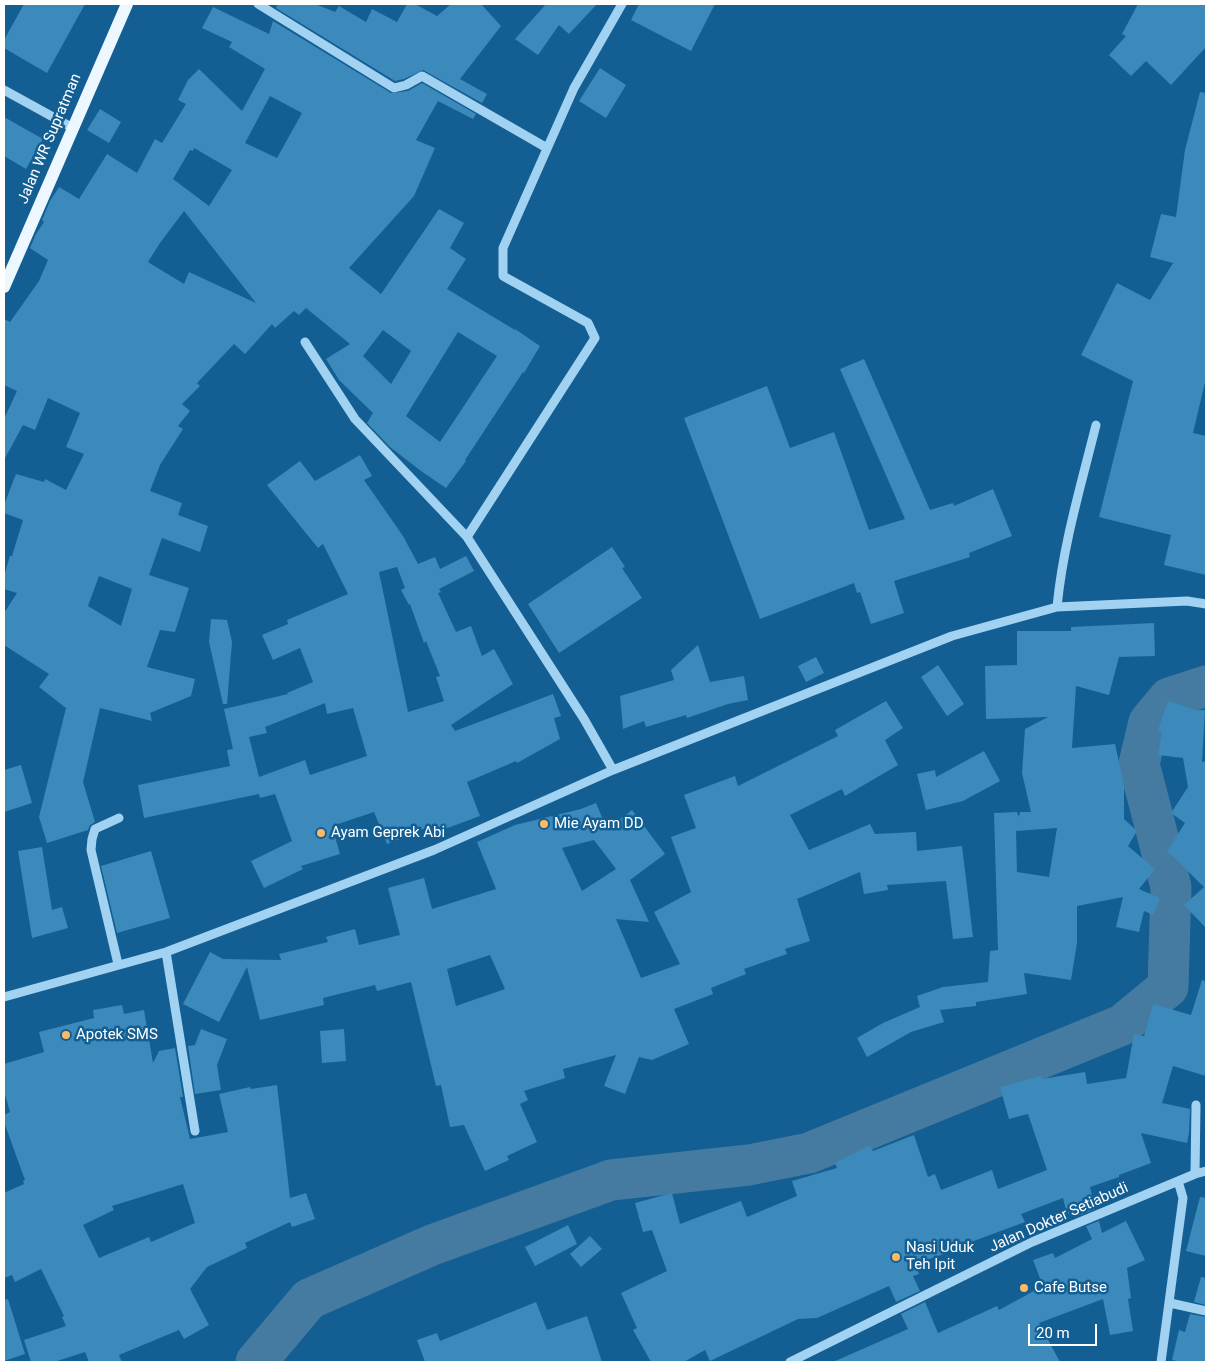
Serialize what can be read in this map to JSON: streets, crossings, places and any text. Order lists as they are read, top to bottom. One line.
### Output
{"streets":{"main road":["Jalan WR Supratman"],"street":["Jalan Dokter Setiabudi"]},"places":["Mie Ayam DD","Ayam Geprek Abi","Apotek SMS","Nasi Uduk Teh Ipit","Cafe Butse"],"scale_bar":"20 m"}
